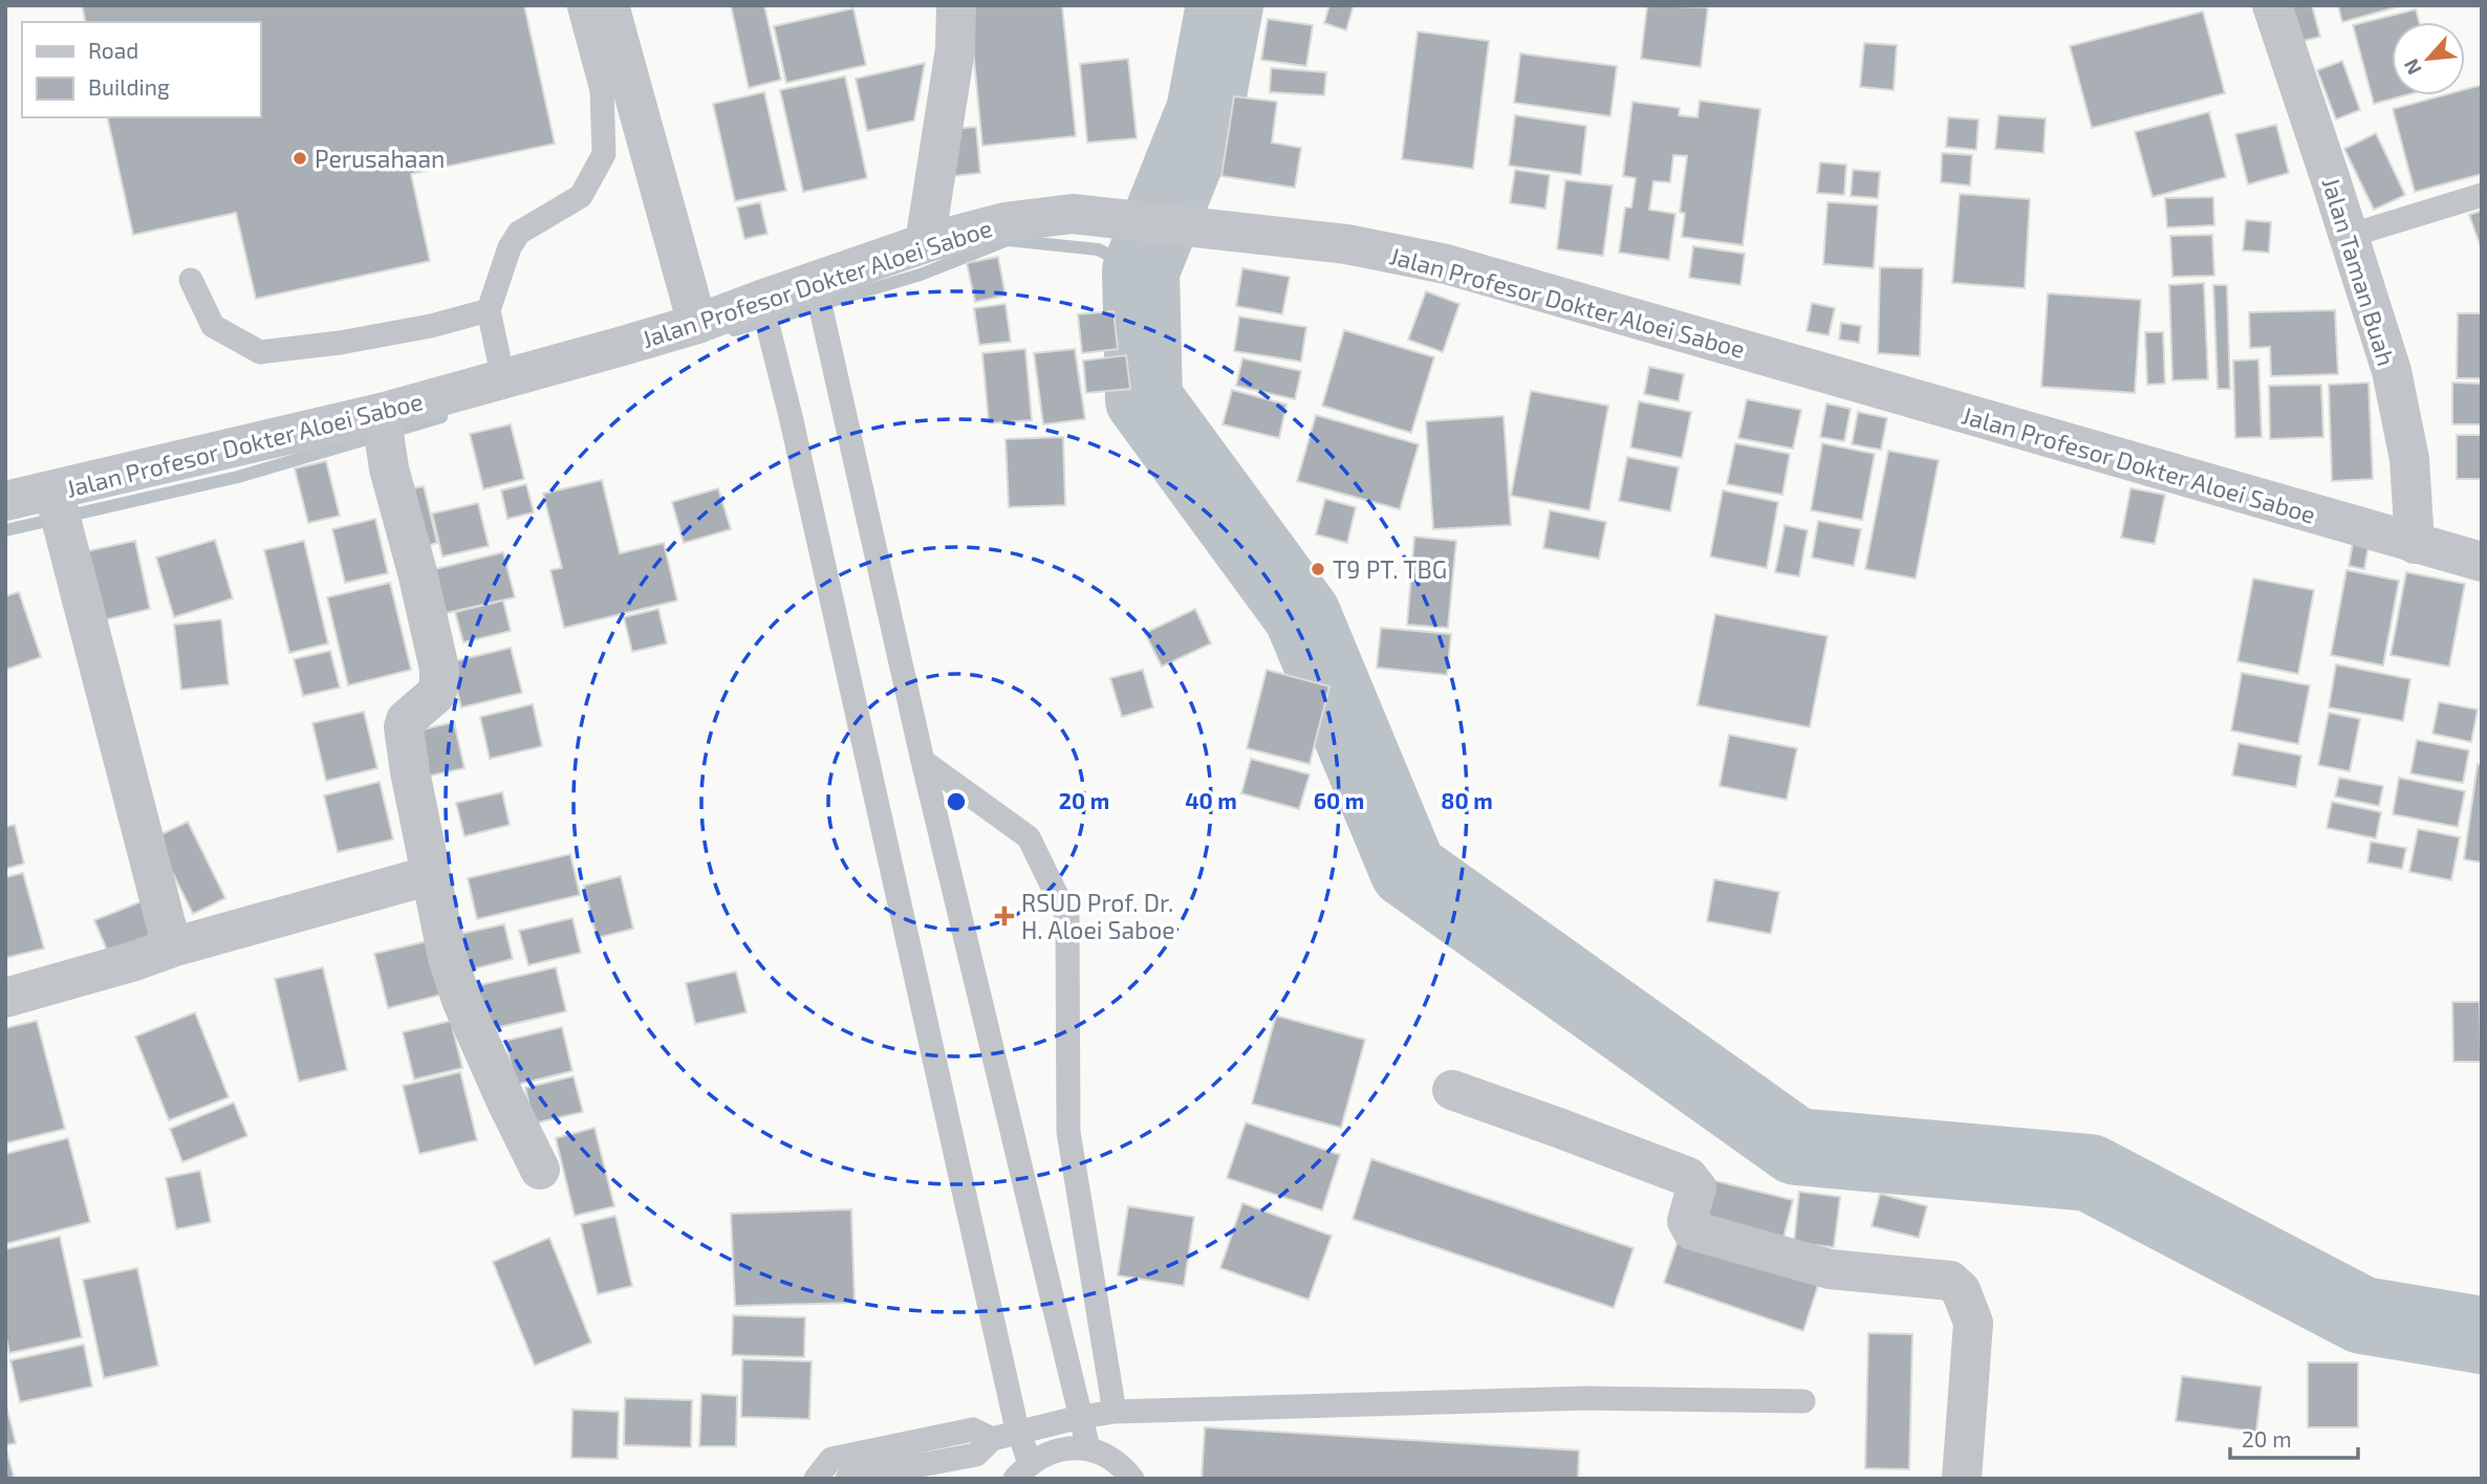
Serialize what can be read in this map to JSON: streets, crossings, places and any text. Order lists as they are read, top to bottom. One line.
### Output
{"streets":{"street":["Jalan Taman Buah","Jalan Profesor Dokter Aloei Saboe"]},"crossings":[["Jalan Taman Buah","Jalan Profesor Dokter Aloei Saboe"]],"places":{"other":["Perusahaan","T9 PT. TBG"],"health":["RSUD Prof. Dr. H. Aloei Saboe"]},"legend":["Road","Building"],"scale_bar":"20 m","north":"bottom left","rings":["20 m","40 m","60 m","80 m"]}
